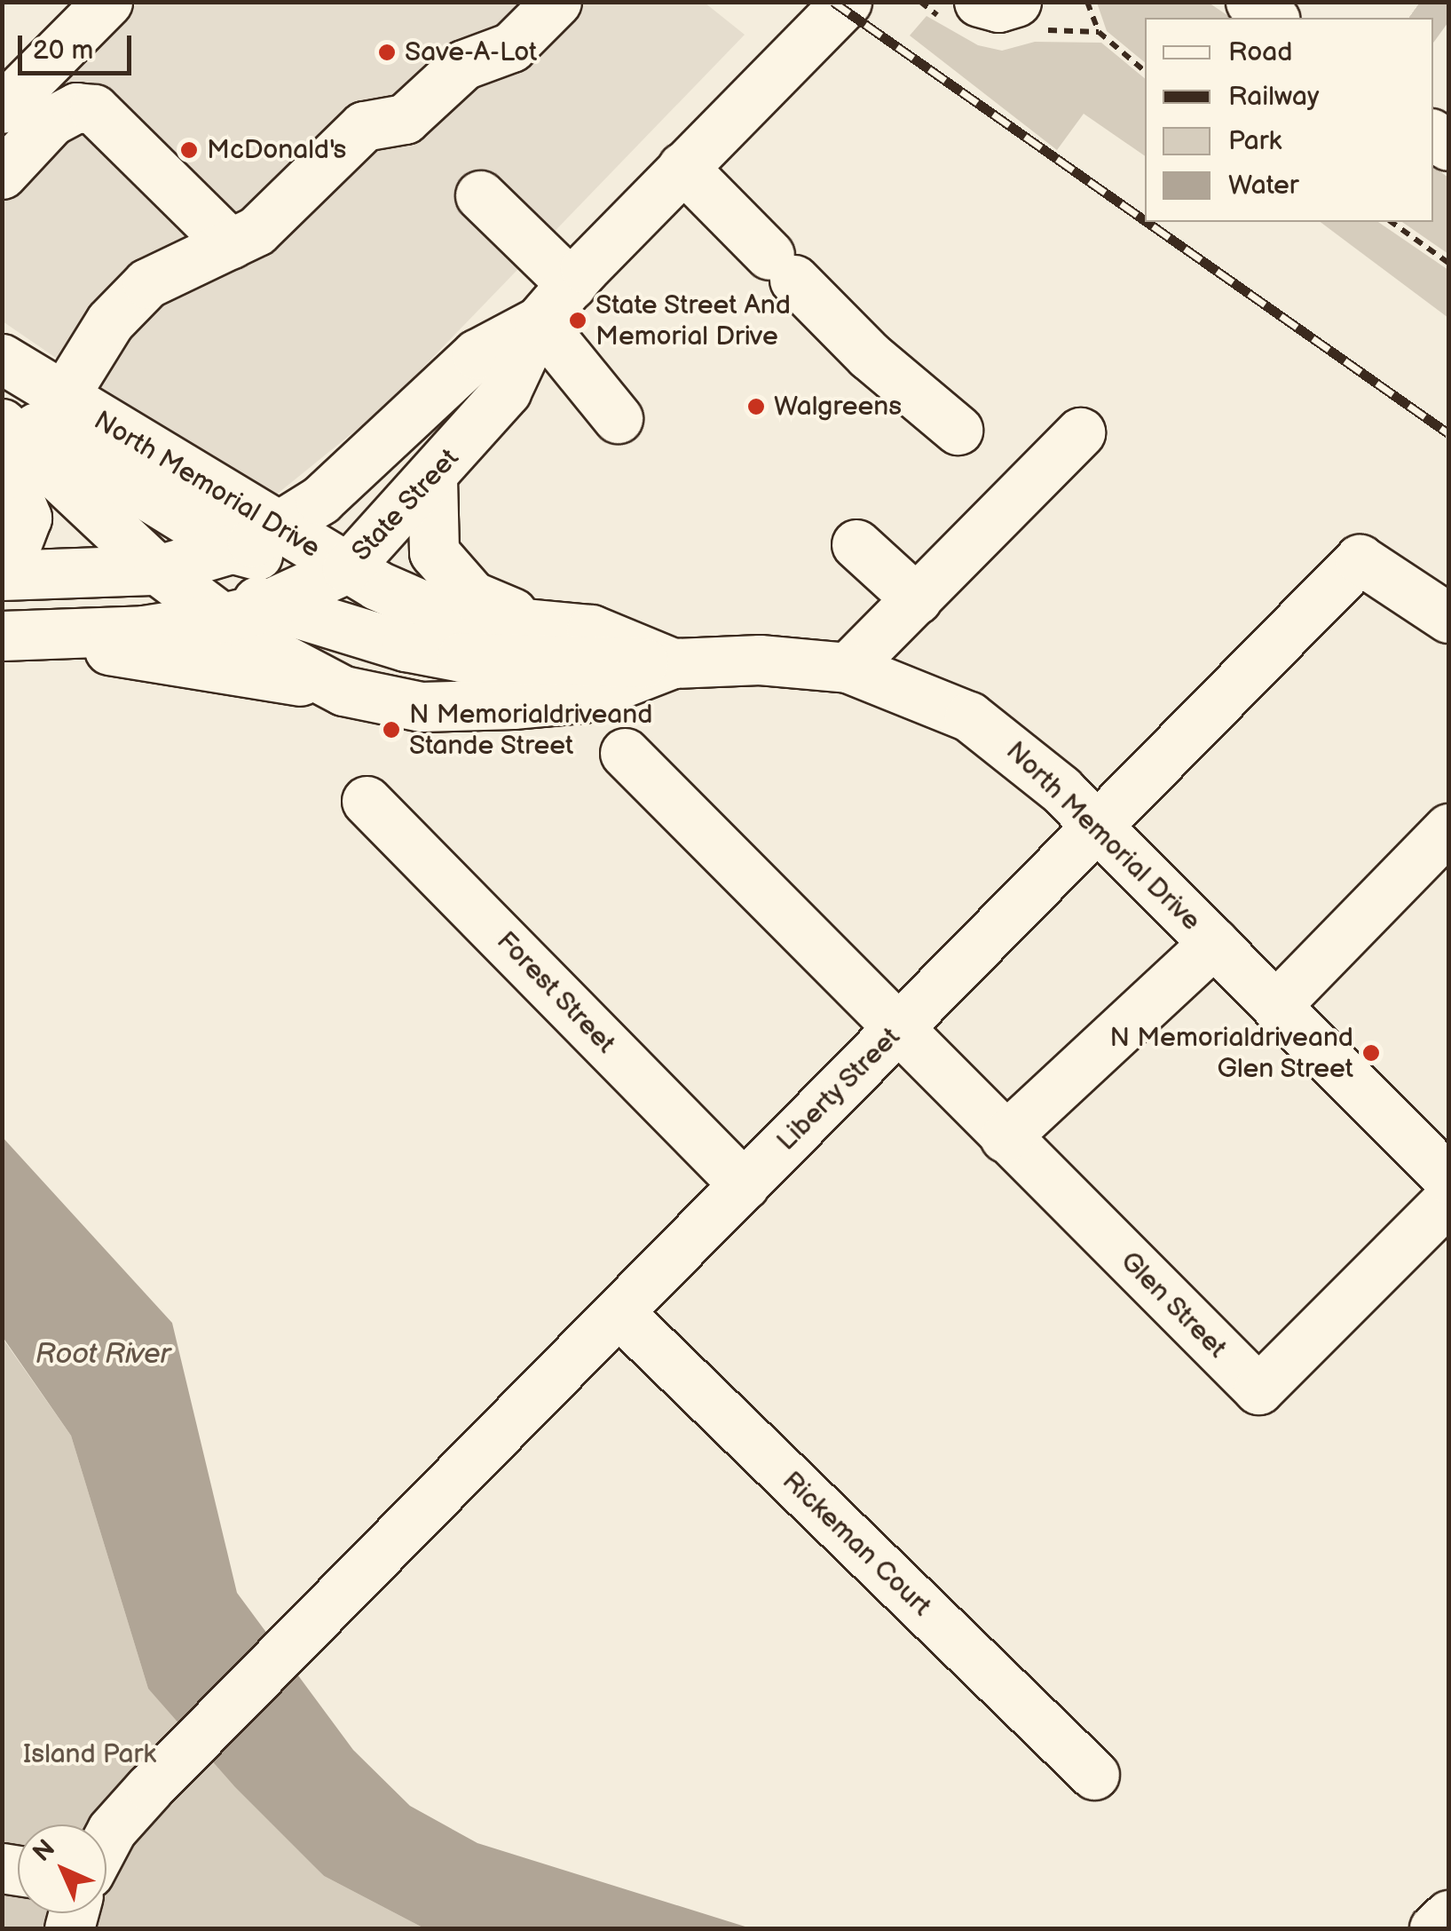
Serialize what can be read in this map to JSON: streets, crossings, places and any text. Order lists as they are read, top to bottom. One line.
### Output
{"streets":{"main road":["North Memorial Drive","State Street","Forest Street","Liberty Street","Glen Street","Rickeman Court"]},"crossings":[["North Memorial Drive","State Street"],["North Memorial Drive","Liberty Street"],["Forest Street","Liberty Street"],["Liberty Street","Glen Street"],["Liberty Street","Rickeman Court"]],"water":["Root River"],"parks":["Island Park"],"places":["Save-A-Lot","McDonald's","State Street And Memorial Drive","Walgreens","N Memorialdriveand Stande Street","N Memorialdriveand Glen Street"],"legend":["Road","Railway","Park","Water"],"scale_bar":"20 m","north":"top left"}
